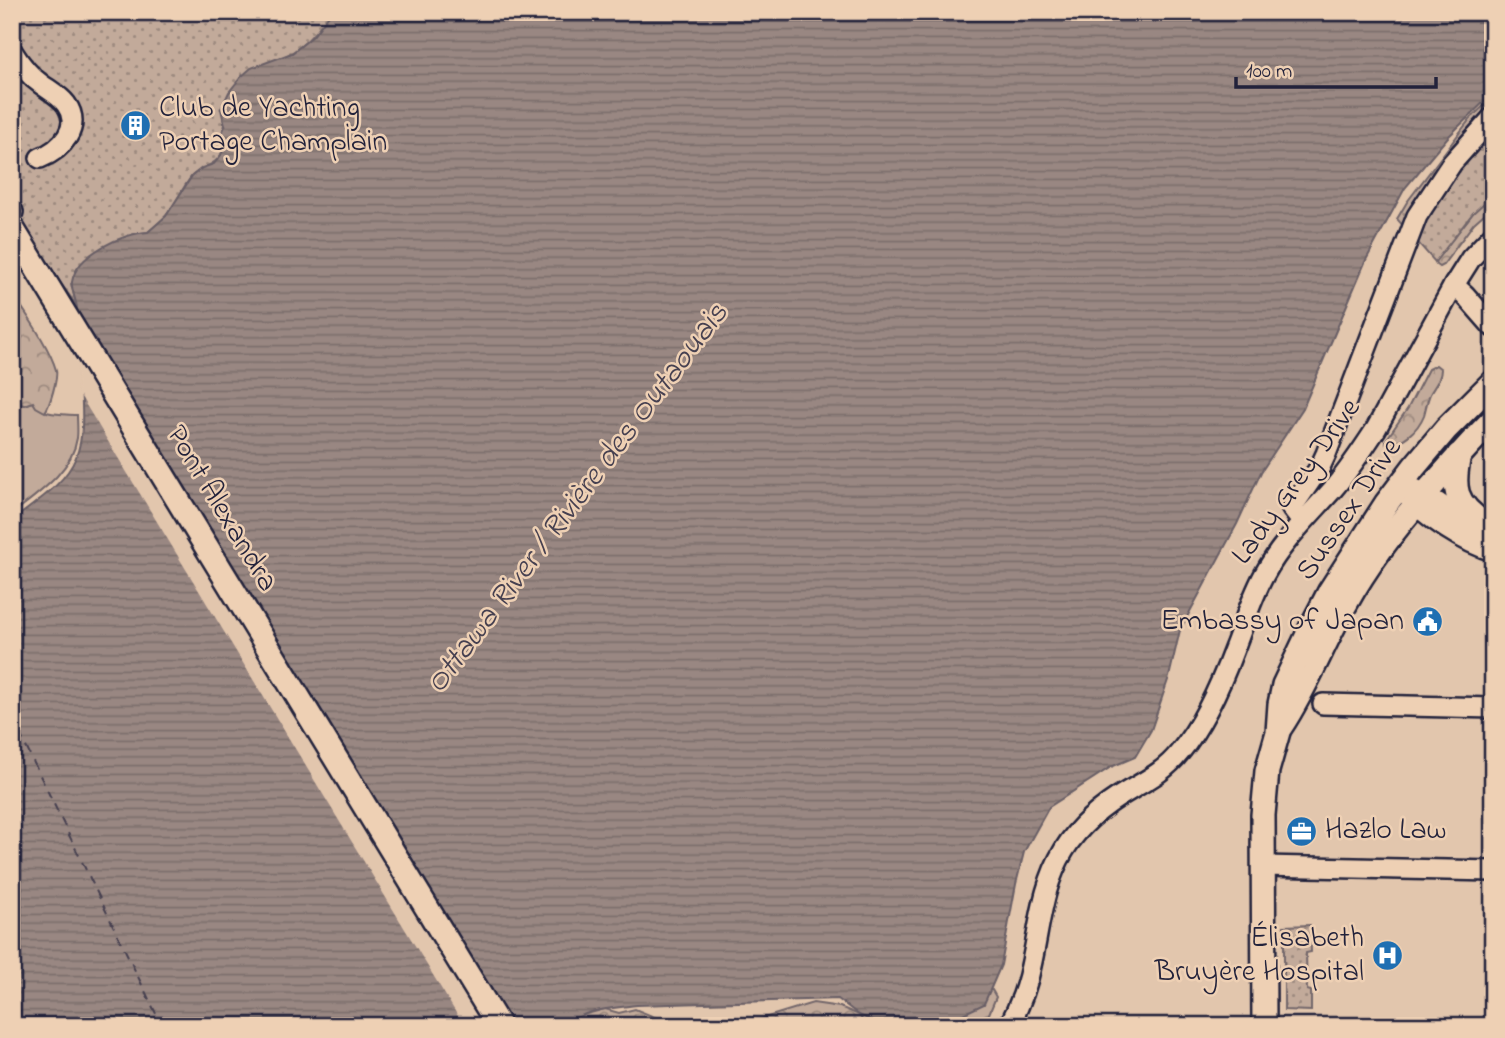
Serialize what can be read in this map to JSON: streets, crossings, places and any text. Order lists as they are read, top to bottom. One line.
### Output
{"streets":{"main road":["Pont Alexandra","Sussex Drive"],"street":["Lady Grey Drive"]},"water":["Ottawa River / Rivière des Outaouais"],"places":{"building":["Club de Yachting Portage Champlain"],"public building":["Embassy of Japan"],"office":["Hazlo Law"],"hospital":["Élisabeth Bruyère Hospital"]},"scale_bar":"100 m"}
